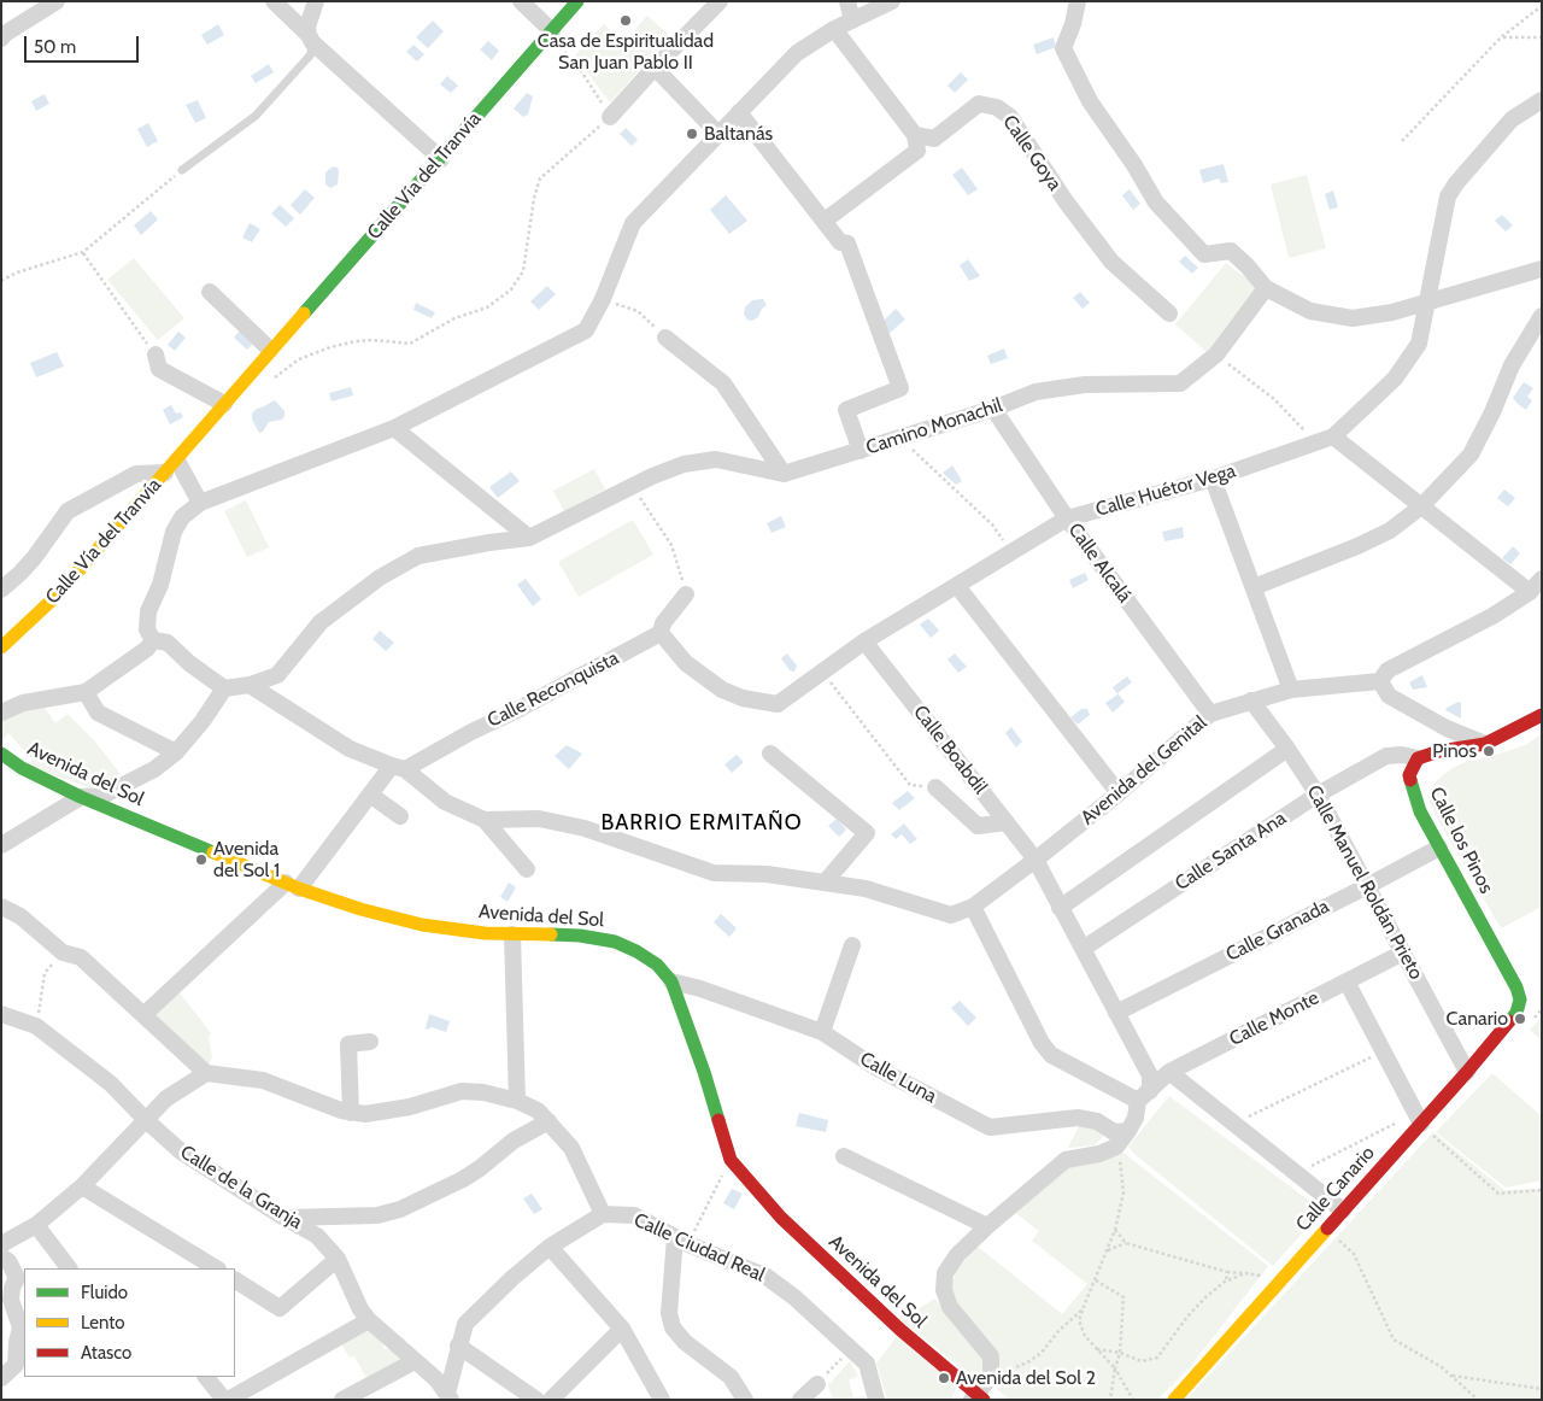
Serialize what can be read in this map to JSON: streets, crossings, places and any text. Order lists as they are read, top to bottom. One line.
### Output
{"streets":{"street":["Calle Goya","Calle Vía del Tranvía","Camino Monachil","Calle Huétor Vega","Calle Alcalá","Calle Reconquista","Calle Boabdil","Avenida del Genital","Avenida del Sol","Calle los Pinos","Calle Santa Ana","Calle Manuel Roldán Prieto","Calle Granada","Calle Monte","Calle Luna","Calle de la Granja","Calle Canario","Calle Ciudad Real"]},"crossings":[["Camino Monachil","Calle Alcalá"],["Calle Huétor Vega","Calle Alcalá"],["Calle Huétor Vega","Calle Reconquista"],["Calle Huétor Vega","Calle Boabdil"],["Calle Alcalá","Avenida del Genital"],["Calle Boabdil","Avenida del Genital"],["Calle Boabdil","Calle Santa Ana"],["Calle Boabdil","Calle Granada"],["Calle Boabdil","Calle Monte"],["Avenida del Genital","Calle Manuel Roldán Prieto"],["Avenida del Sol","Calle Luna"],["Calle los Pinos","Calle Santa Ana"],["Calle los Pinos","Calle Granada"],["Calle los Pinos","Calle Canario"],["Calle Santa Ana","Calle Manuel Roldán Prieto"],["Calle Manuel Roldán Prieto","Calle Granada"],["Calle Manuel Roldán Prieto","Calle Monte"],["Calle Manuel Roldán Prieto","Calle Canario"]],"districts":["BARRIO ERMITAÑO"],"places":["Casa de Espiritualidad San Juan Pablo II","Baltanás","Pinos","Avenida del Sol 1","Canario","Avenida del Sol 2"],"legend":["Fluido","Lento","Atasco"],"scale_bar":"50 m"}
